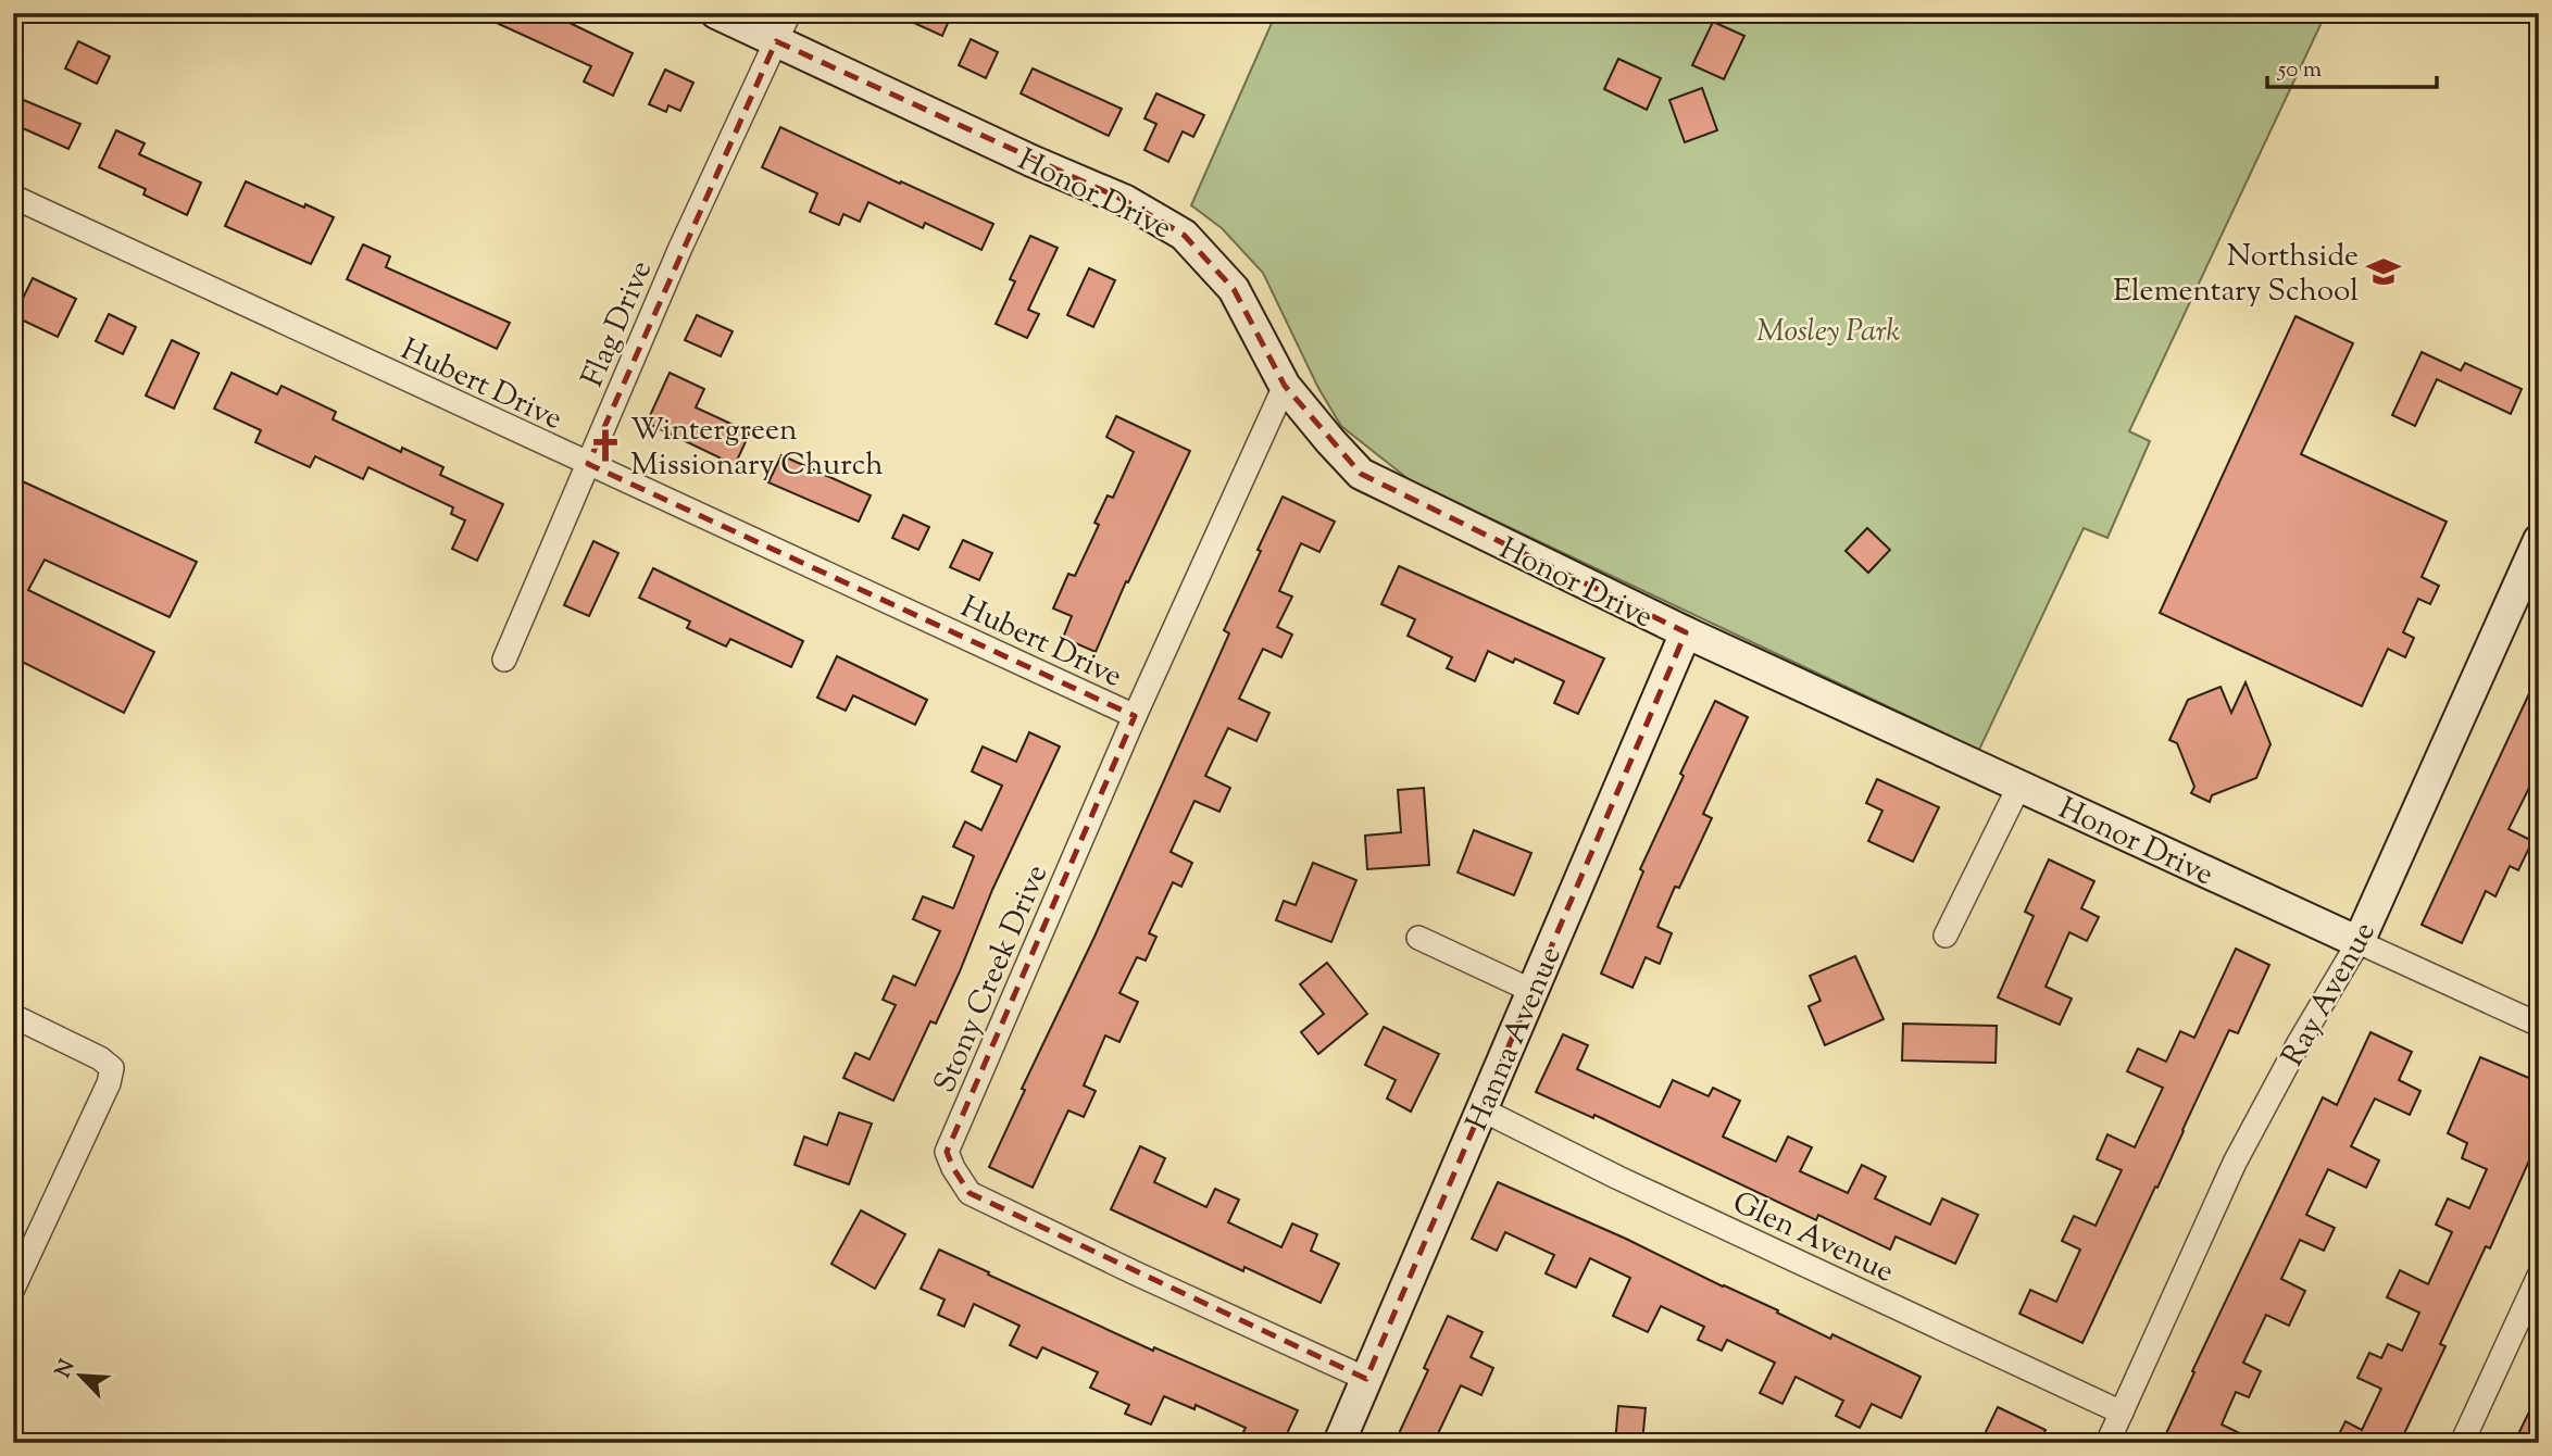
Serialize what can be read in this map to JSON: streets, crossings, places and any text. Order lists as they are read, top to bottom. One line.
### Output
{"streets":{"street":["Honor Drive","Flag Drive","Hubert Drive","Stony Creek Drive","Ray Avenue","Hanna Avenue","Glen Avenue"]},"crossings":[["Honor Drive","Flag Drive"],["Honor Drive","Stony Creek Drive"],["Honor Drive","Ray Avenue"],["Honor Drive","Hanna Avenue"],["Flag Drive","Hubert Drive"],["Hubert Drive","Stony Creek Drive"],["Stony Creek Drive","Hanna Avenue"],["Ray Avenue","Glen Avenue"],["Hanna Avenue","Glen Avenue"]],"parks":["Mosley Park"],"places":{"school or university":["Northside Elementary School"],"church":["Wintergreen Missionary Church"]},"scale_bar":"50 m","north":"top left"}
